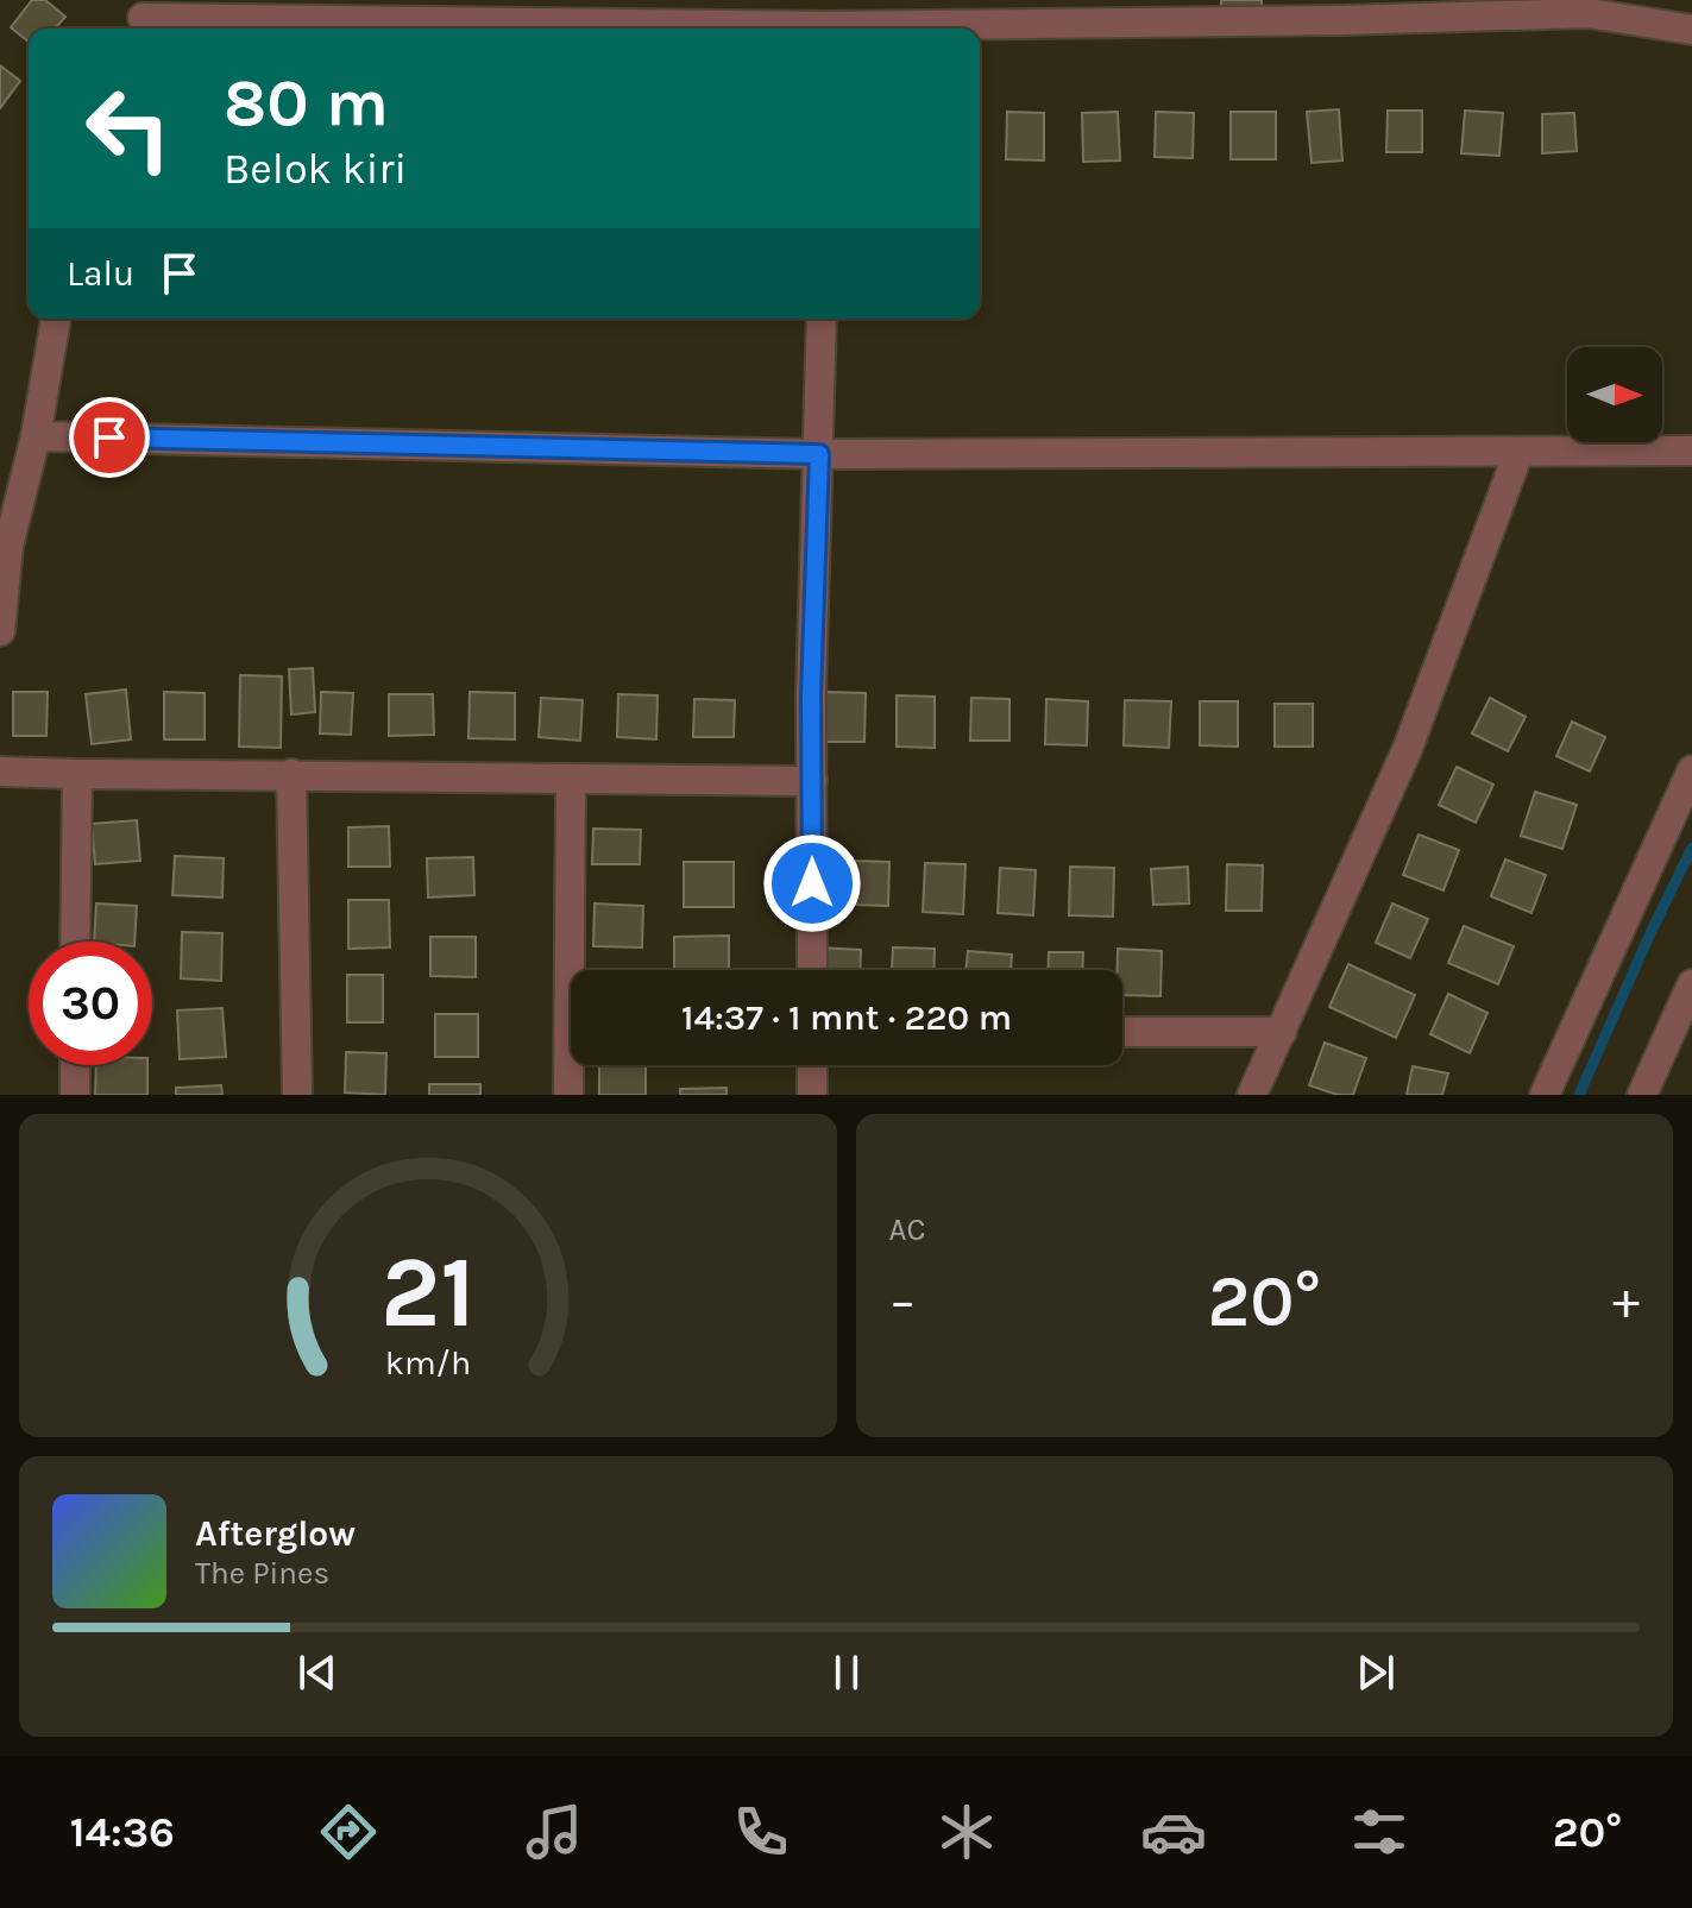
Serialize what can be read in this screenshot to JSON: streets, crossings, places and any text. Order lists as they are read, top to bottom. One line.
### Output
{"north":"right","page":{"turn":["80 m","Belok kiri"],"then":"Lalu","limit":"30","trip":"14:37 · 1 mnt · 220 m","tile":"AC","heat":["−","20°","+"],"song":["Afterglow","The Pines"],"tabs":["14:36","20°"],"gauge":["21","km/h"]}}
